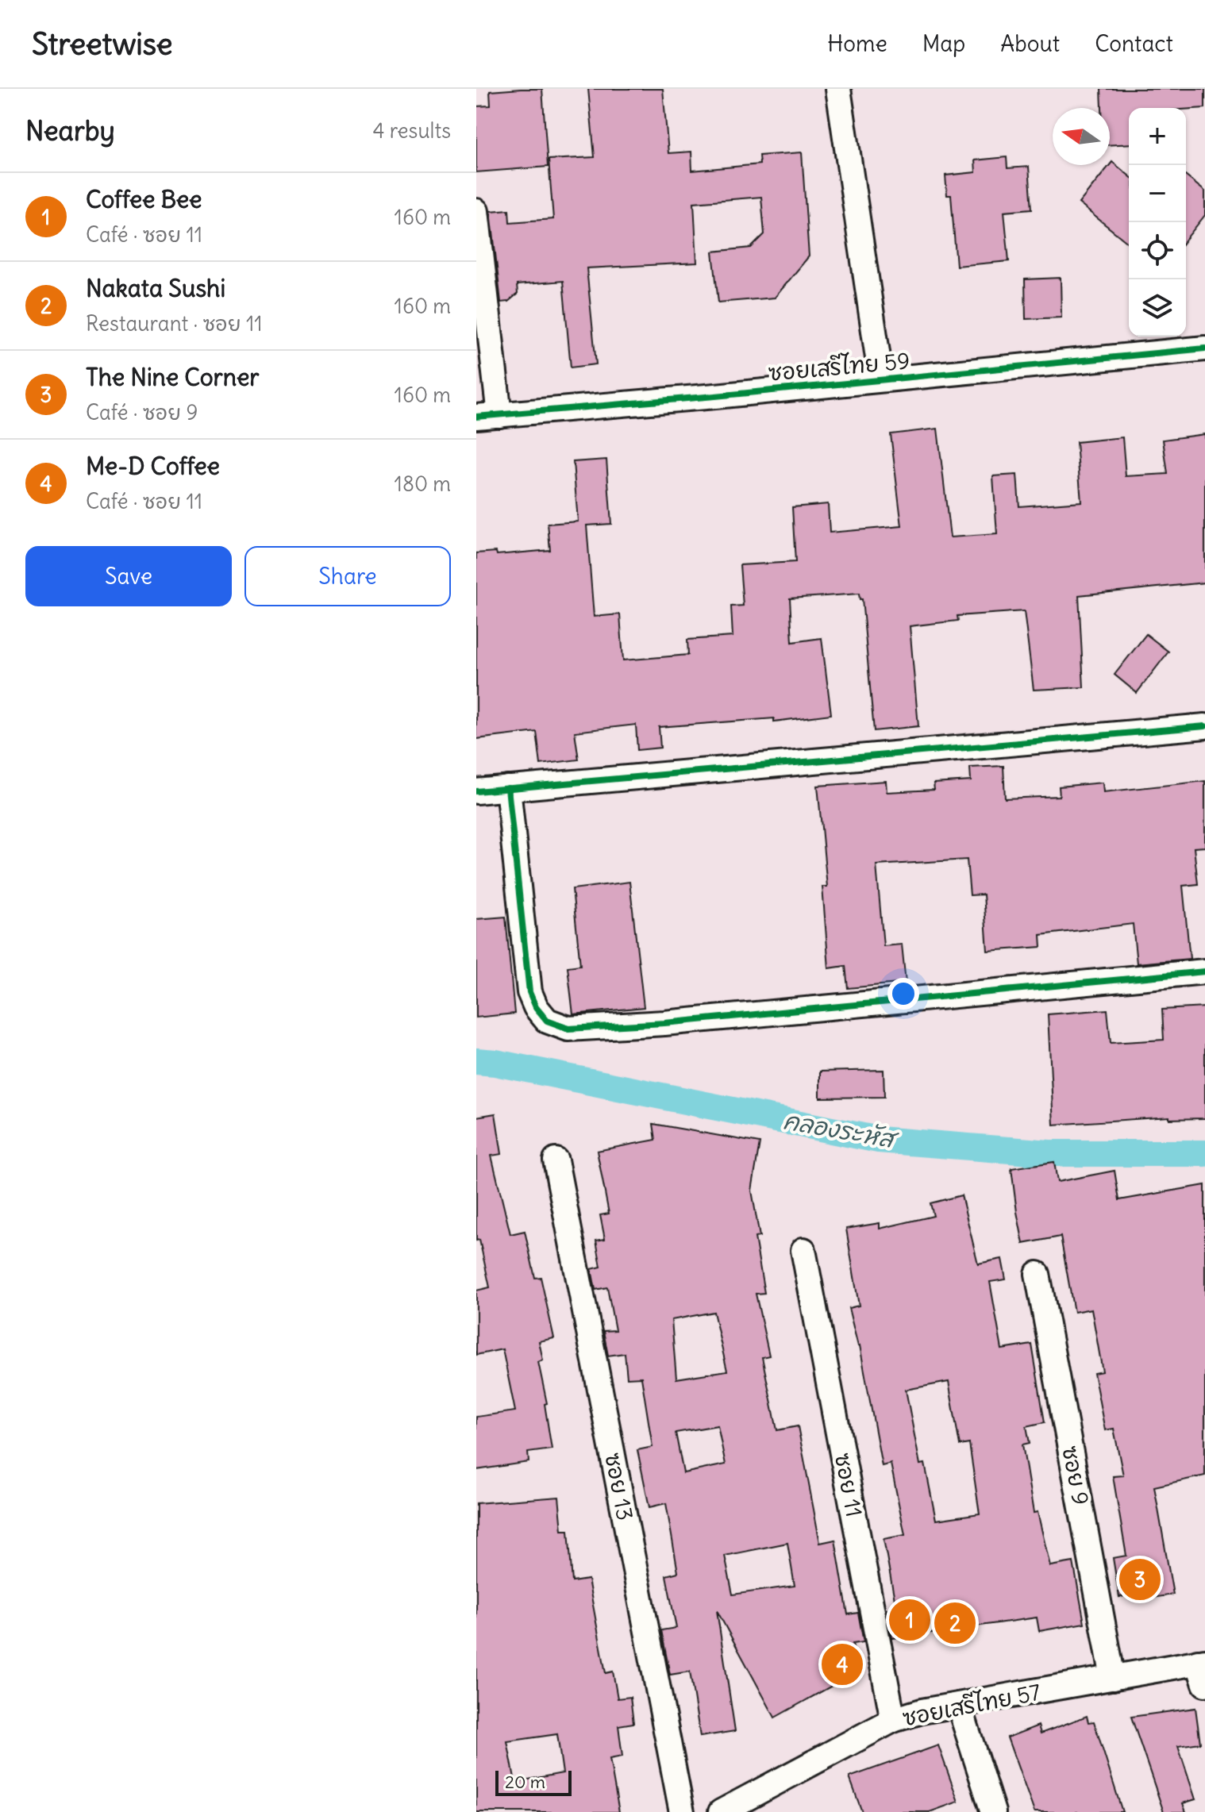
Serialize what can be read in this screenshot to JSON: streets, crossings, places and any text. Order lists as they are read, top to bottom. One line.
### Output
{"streets":{"street":["ซอยเสรีไทย 59","ซอย 9","ซอย 11","ซอย 13","ซอยเสรีไทย 57"]},"crossings":[["ซอย 9","ซอยเสรีไทย 57"],["ซอย 11","ซอยเสรีไทย 57"]],"water":["คลองระหัส"],"scale_bar":"20 m","north":"left","page":{"header":"Streetwise","nav":["Home","Map","About","Contact"],"heading":["Nearby","4 results"],"map_buttons":["+","−"],"list":[{"mark":"1","name":"Coffee Bee","note":"Café · ซอย 11","value":"160 m"},{"mark":"2","name":"Nakata Sushi","note":"Restaurant · ซอย 11","value":"160 m"},{"mark":"3","name":"The Nine Corner","note":"Café · ซอย 9","value":"160 m"},{"mark":"4","name":"Me-D Coffee","note":"Café · ซอย 11","value":"180 m"}],"buttons":["Save","Share"],"pins":["3","1","2","4"],"scale":"20 m"}}
